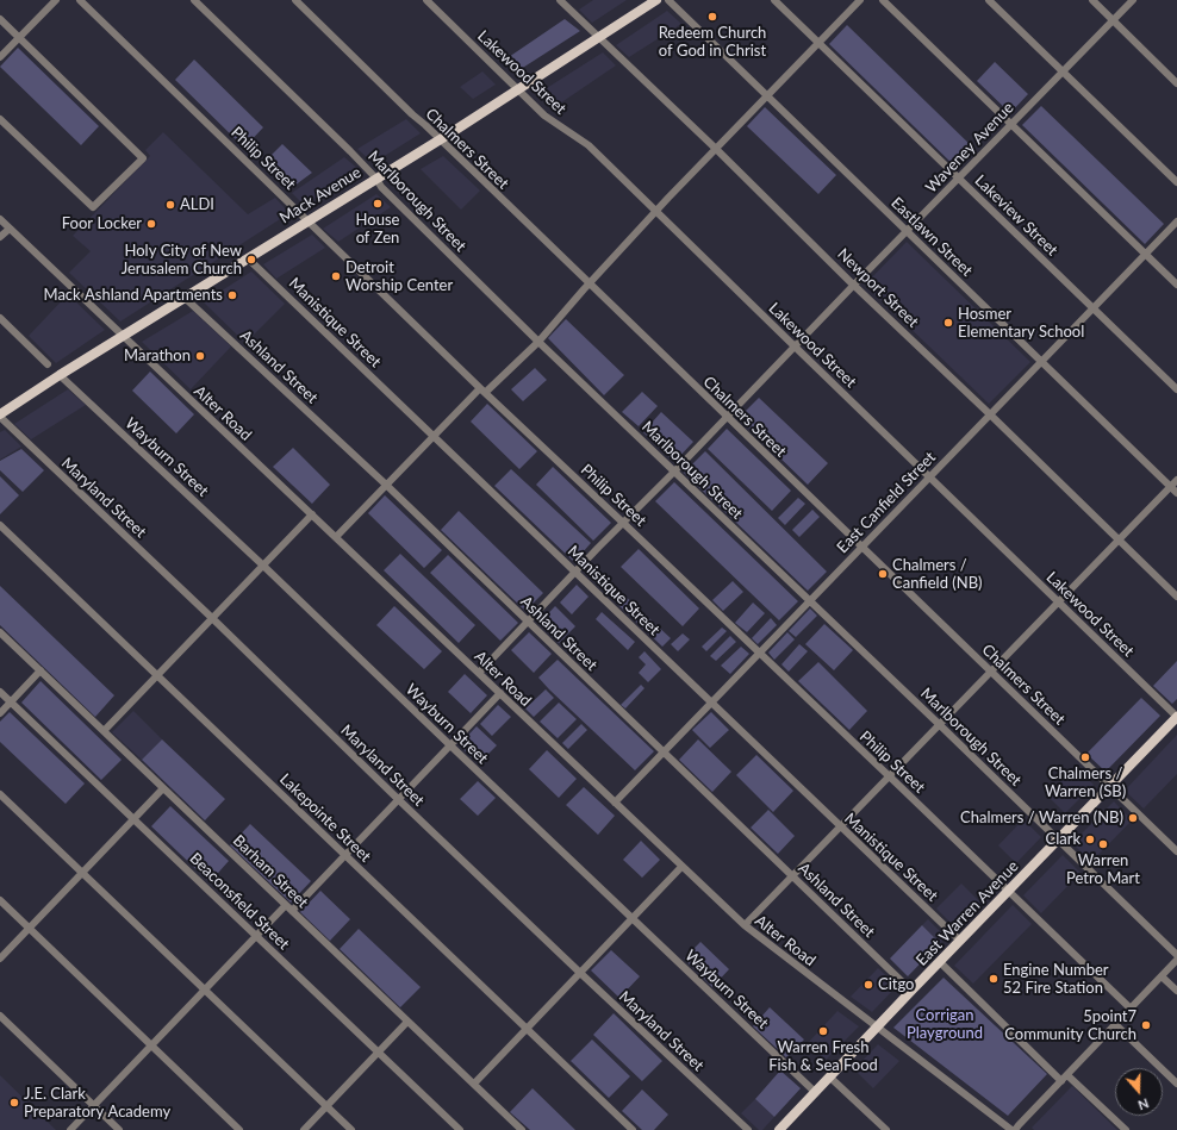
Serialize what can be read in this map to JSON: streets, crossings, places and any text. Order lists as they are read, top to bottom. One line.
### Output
{"streets":{"main road":["Mack Avenue","East Warren Avenue"],"street":["Lakewood Street","Waveney Avenue","Chalmers Street","Philip Street","Marlborough Street","Lakeview Street","Eastlawn Street","Newport Street","Manistique Street","Ashland Street","Alter Road","Wayburn Street","Maryland Street","East Canfield Street","Lakepointe Street","Barham Street","Beaconsfield Street"]},"crossings":[["Lakewood Street","Waveney Avenue"],["Lakewood Street","Mack Avenue"],["Lakewood Street","East Canfield Street"],["Lakewood Street","East Warren Avenue"],["Waveney Avenue","Chalmers Street"],["Waveney Avenue","Marlborough Street"],["Waveney Avenue","Lakeview Street"],["Waveney Avenue","Eastlawn Street"],["Waveney Avenue","Newport Street"],["Chalmers Street","Mack Avenue"],["Chalmers Street","East Canfield Street"],["Chalmers Street","East Warren Avenue"],["Philip Street","Mack Avenue"],["Philip Street","East Canfield Street"],["Philip Street","East Warren Avenue"],["Mack Avenue","Marlborough Street"],["Mack Avenue","Newport Street"],["Mack Avenue","Manistique Street"],["Mack Avenue","Ashland Street"],["Mack Avenue","Alter Road"],["Mack Avenue","Wayburn Street"],["Mack Avenue","Maryland Street"],["Marlborough Street","East Canfield Street"],["Marlborough Street","East Warren Avenue"],["Lakeview Street","East Canfield Street"],["Eastlawn Street","East Canfield Street"],["Newport Street","East Canfield Street"],["Manistique Street","East Canfield Street"],["Manistique Street","East Warren Avenue"],["Ashland Street","East Canfield Street"],["Ashland Street","East Warren Avenue"],["Alter Road","East Canfield Street"],["Alter Road","East Warren Avenue"],["Wayburn Street","East Warren Avenue"]],"parks":["Corrigan Playground"],"places":["Redeem Church of God in Christ","House of Zen","ALDI","Foor Locker","Holy City of New Jerusalem Church","Detroit Worship Center","Mack Ashland Apartments","Hosmer Elementary School","Marathon","Chalmers / Canfield (NB)","Chalmers / Warren (SB)","Chalmers / Warren (NB)","Clark","Warren Petro Mart","Engine Number 52 Fire Station","Citgo","5point7 Community Church","Warren Fresh Fish & Sea Food","J.E. Clark Preparatory Academy"],"north":"bottom"}
